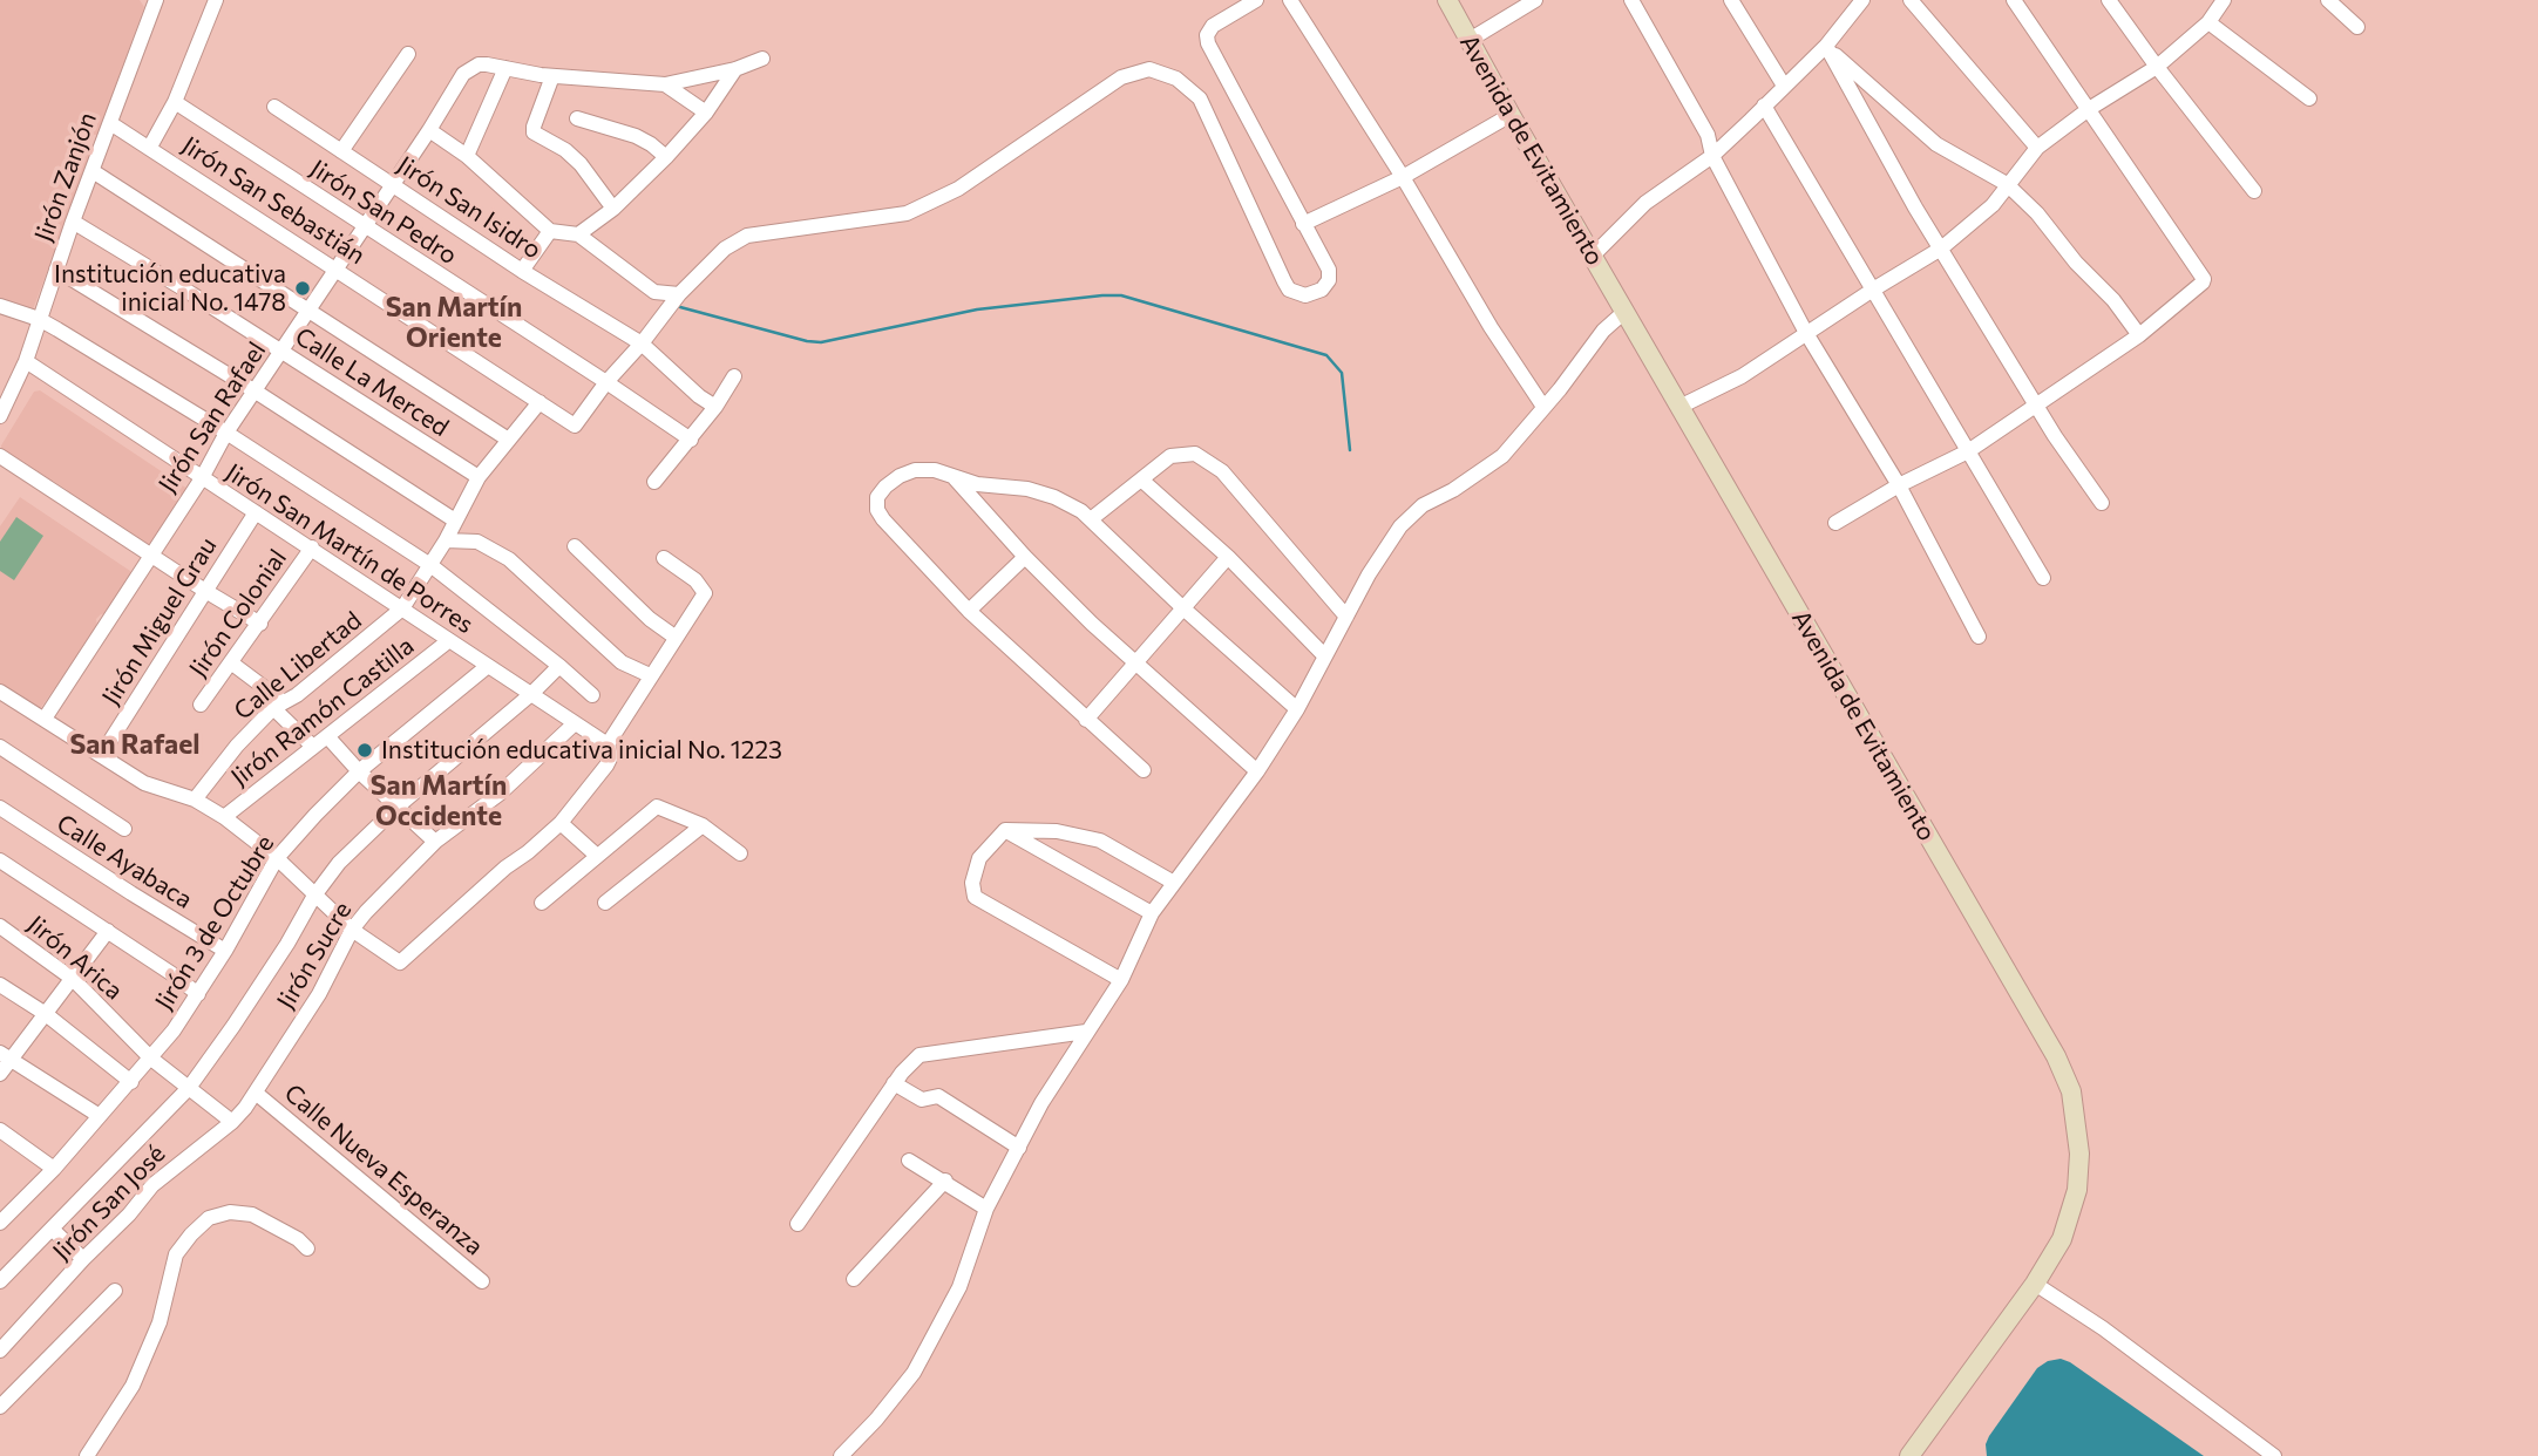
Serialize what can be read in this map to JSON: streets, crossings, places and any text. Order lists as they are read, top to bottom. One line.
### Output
{"streets":{"street":["Avenida de Evitamiento","Jirón Zanjón","Jirón San Sebastián","Jirón San Isidro","Jirón San Pedro","Calle La Merced","Jirón San Rafael","Jirón San Martín de Porres","Jirón Colonial","Jirón Miguel Grau","Calle Libertad","Jirón Ramón Castilla","Calle Ayabaca","Jirón 3 de Octubre","Jirón Sucre","Jirón Arica","Calle Nueva Esperanza","Jirón San José"]},"crossings":[["Jirón Zanjón","Jirón San Sebastián"],["Jirón Zanjón","Calle La Merced"],["Jirón Zanjón","Jirón San Martín de Porres"],["Jirón San Sebastián","Jirón San Pedro"],["Jirón San Sebastián","Jirón San Rafael"],["Jirón San Sebastián","Calle Libertad"],["Jirón San Isidro","Jirón San Rafael"],["Jirón San Pedro","Jirón San Rafael"],["Calle La Merced","Jirón San Rafael"],["Calle La Merced","Calle Libertad"],["Jirón San Rafael","Jirón San Martín de Porres"],["Jirón San Martín de Porres","Jirón Colonial"],["Jirón San Martín de Porres","Jirón Miguel Grau"],["Jirón San Martín de Porres","Calle Libertad"],["Jirón San Martín de Porres","Jirón Ramón Castilla"],["Jirón San Martín de Porres","Jirón 3 de Octubre"],["Jirón San Martín de Porres","Jirón Sucre"],["Calle Ayabaca","Jirón 3 de Octubre"],["Jirón 3 de Octubre","Jirón Arica"],["Jirón Sucre","Calle Nueva Esperanza"],["Jirón Sucre","Jirón San José"],["Jirón Arica","Jirón San José"],["Calle Nueva Esperanza","Jirón San José"]],"districts":["San Martín Oriente","San Rafael","San Martín Occidente"],"places":["Institución educativa inicial No. 1478","Institución educativa inicial No. 1223"]}
